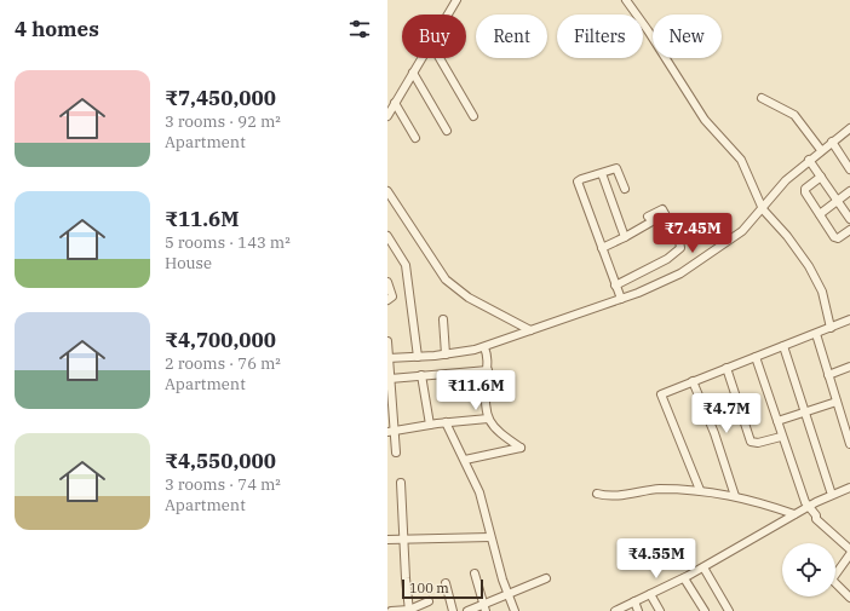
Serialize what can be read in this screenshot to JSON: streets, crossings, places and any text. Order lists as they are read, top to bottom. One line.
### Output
{"scale_bar":"100 m","page":{"heading":"4 homes","chip":["Buy","Rent","Filters","New"],"list":[{"name":"₹7,450,000","note":"3 rooms · 92 m² · Apartment"},{"name":"₹11.6M","note":"5 rooms · 143 m² · House"},{"name":"₹4,700,000","note":"2 rooms · 76 m² · Apartment"},{"name":"₹4,550,000","note":"3 rooms · 74 m² · Apartment"}],"price":["₹7.45M","₹11.6M","₹4.7M","₹4.55M"],"scale":"100 m"}}
